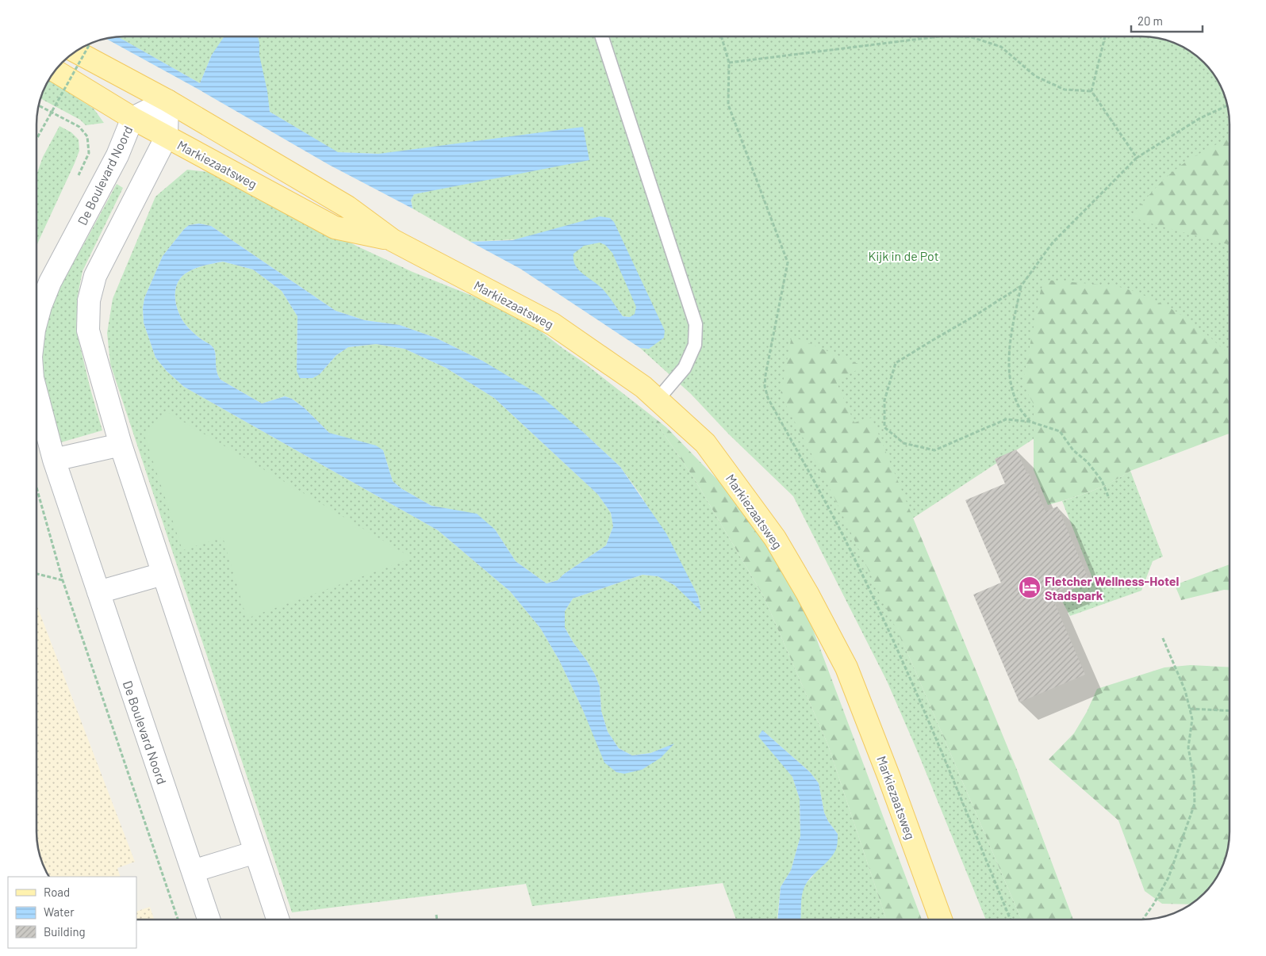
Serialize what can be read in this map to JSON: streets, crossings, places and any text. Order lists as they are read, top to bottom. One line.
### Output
{"streets":{"main road":["Markiezaatsweg"],"street":["De Boulevard Noord"]},"crossings":[["Markiezaatsweg","De Boulevard Noord"]],"parks":["Kijk in de Pot"],"places":{"hotel":["Fletcher Wellness-Hotel Stadspark"]},"legend":["Road","Water","Building"],"scale_bar":"20 m"}
